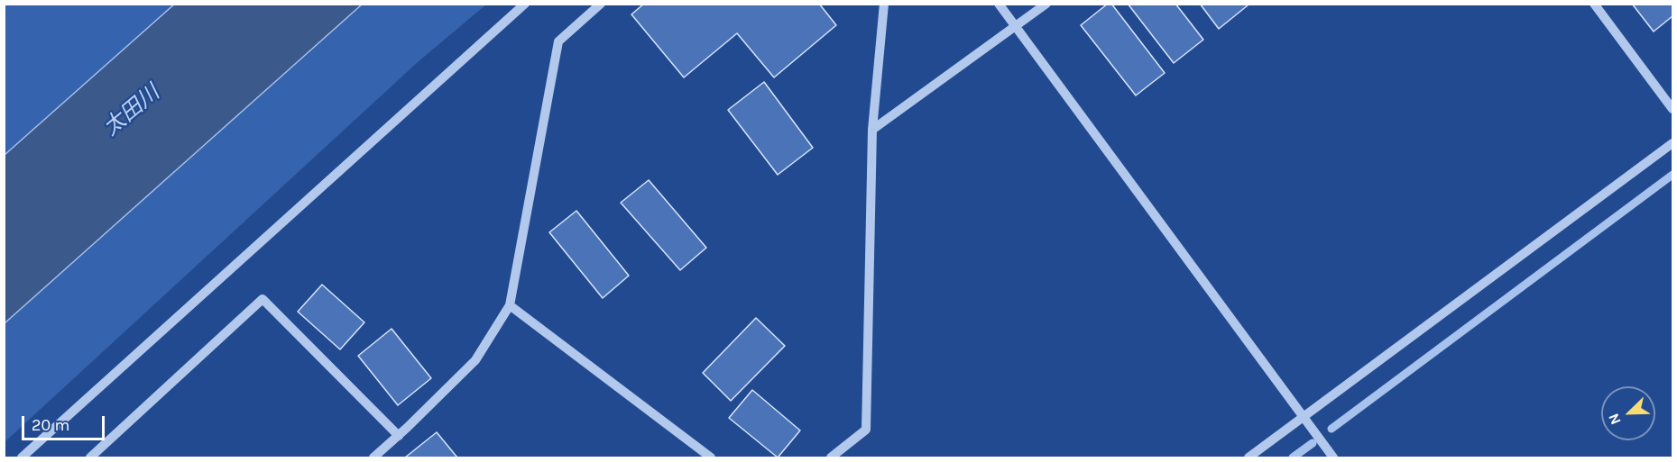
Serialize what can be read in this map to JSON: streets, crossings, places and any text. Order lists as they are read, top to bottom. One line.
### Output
{"water":["太田川"],"scale_bar":"20 m","north":"bottom left"}
